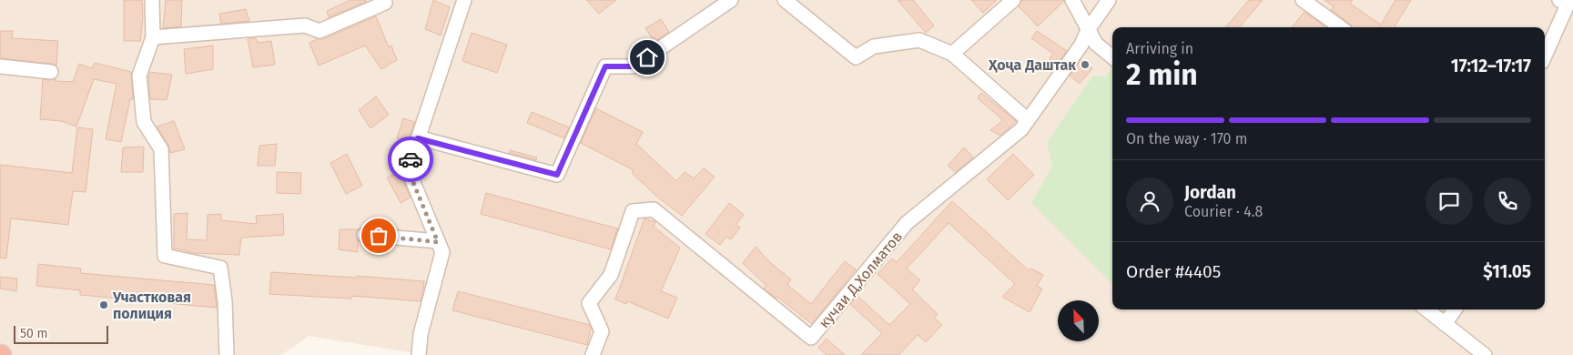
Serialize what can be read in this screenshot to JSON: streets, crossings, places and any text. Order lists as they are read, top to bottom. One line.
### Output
{"streets":{"street":["кучаи Д,Холматов"]},"places":["Ҳоҷа Даштак","Участковая полиция"],"scale_bar":"50 m","north":"top left","page":{"heading":["2 min","Arriving in","17:12–17:17"],"panel":["Jordan","Courier · 4.8","Order #4405","$11.05"],"bar":"On the way · 170 m","scale":"50 m"}}
